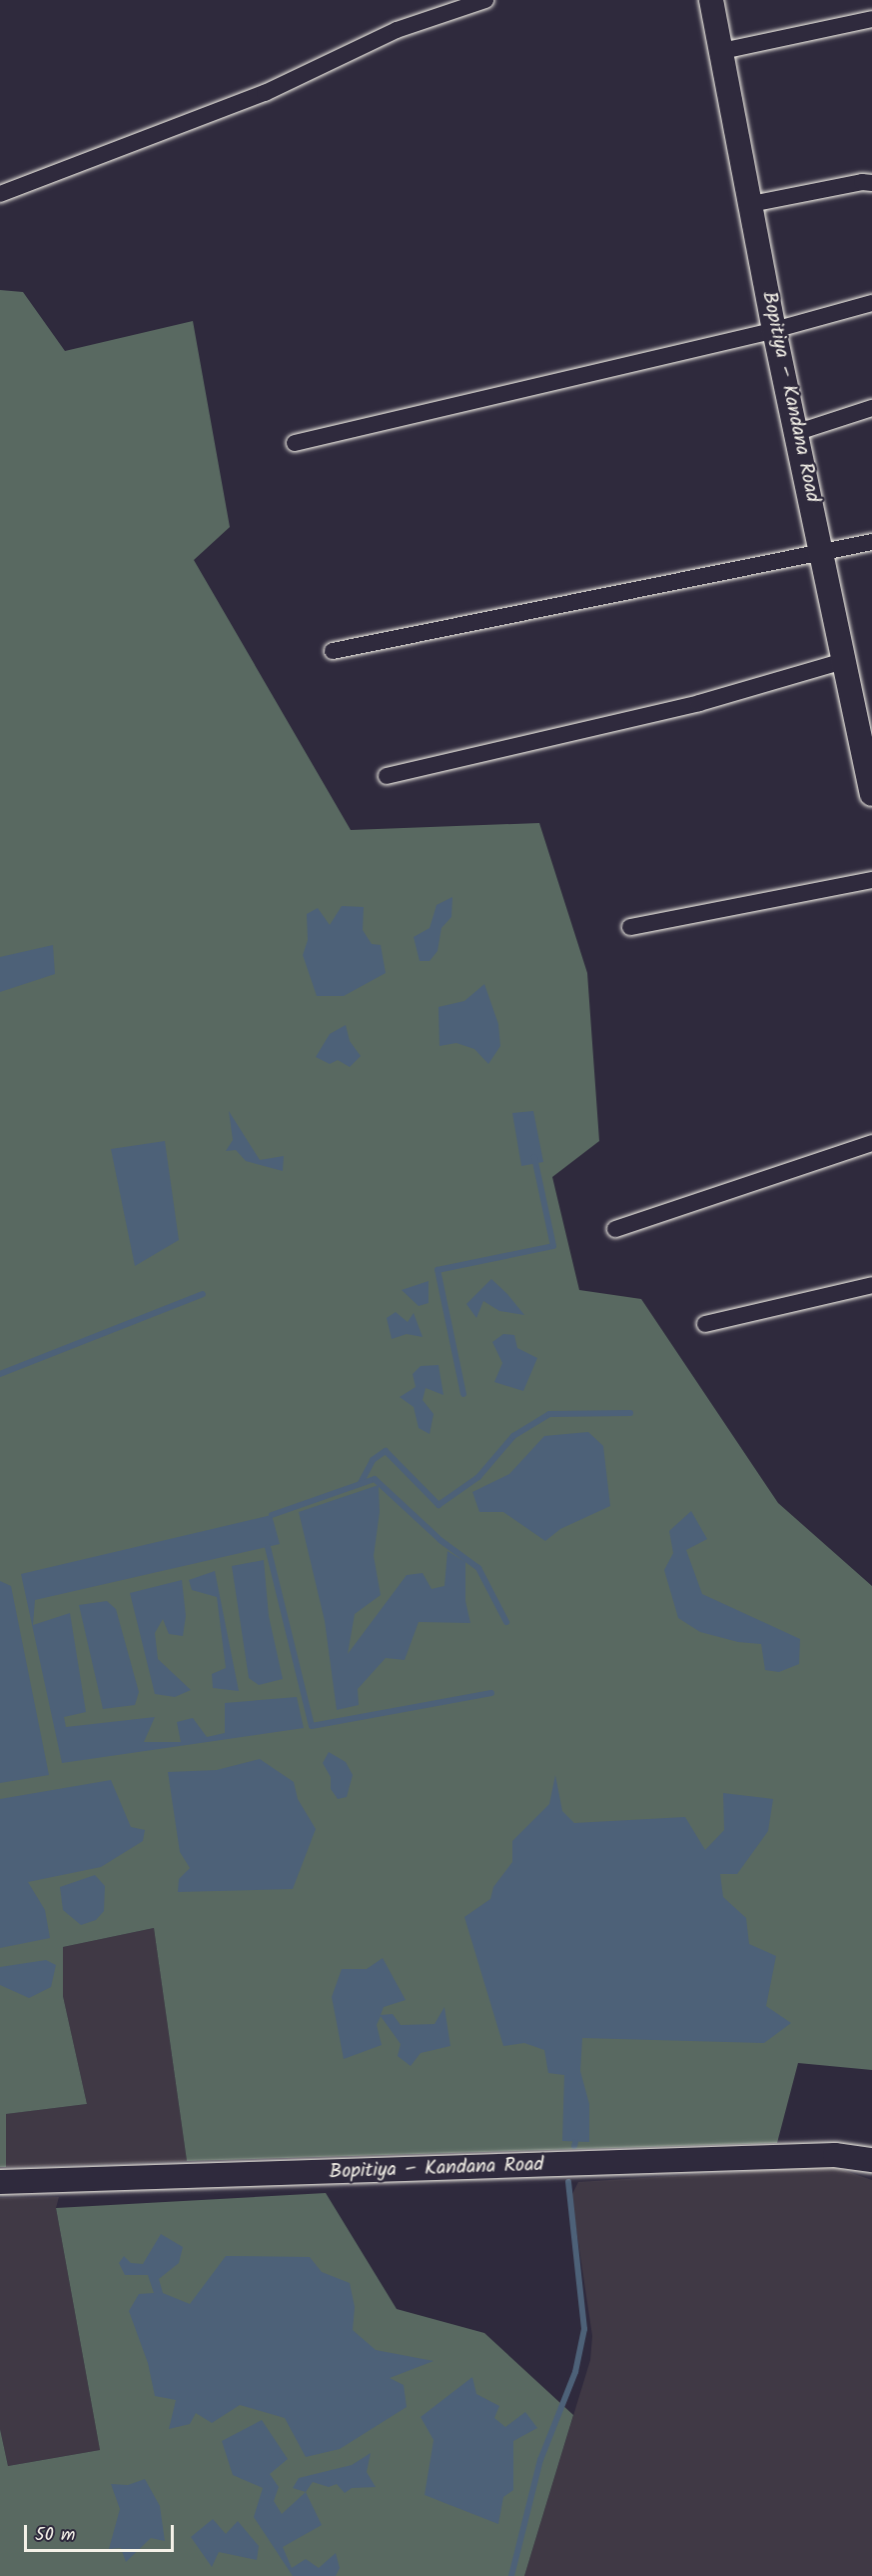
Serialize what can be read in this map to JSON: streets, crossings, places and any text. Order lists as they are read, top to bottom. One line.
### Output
{"streets":{"main road":["Bopitiya – Kandana Road"]},"scale_bar":"50 m"}
